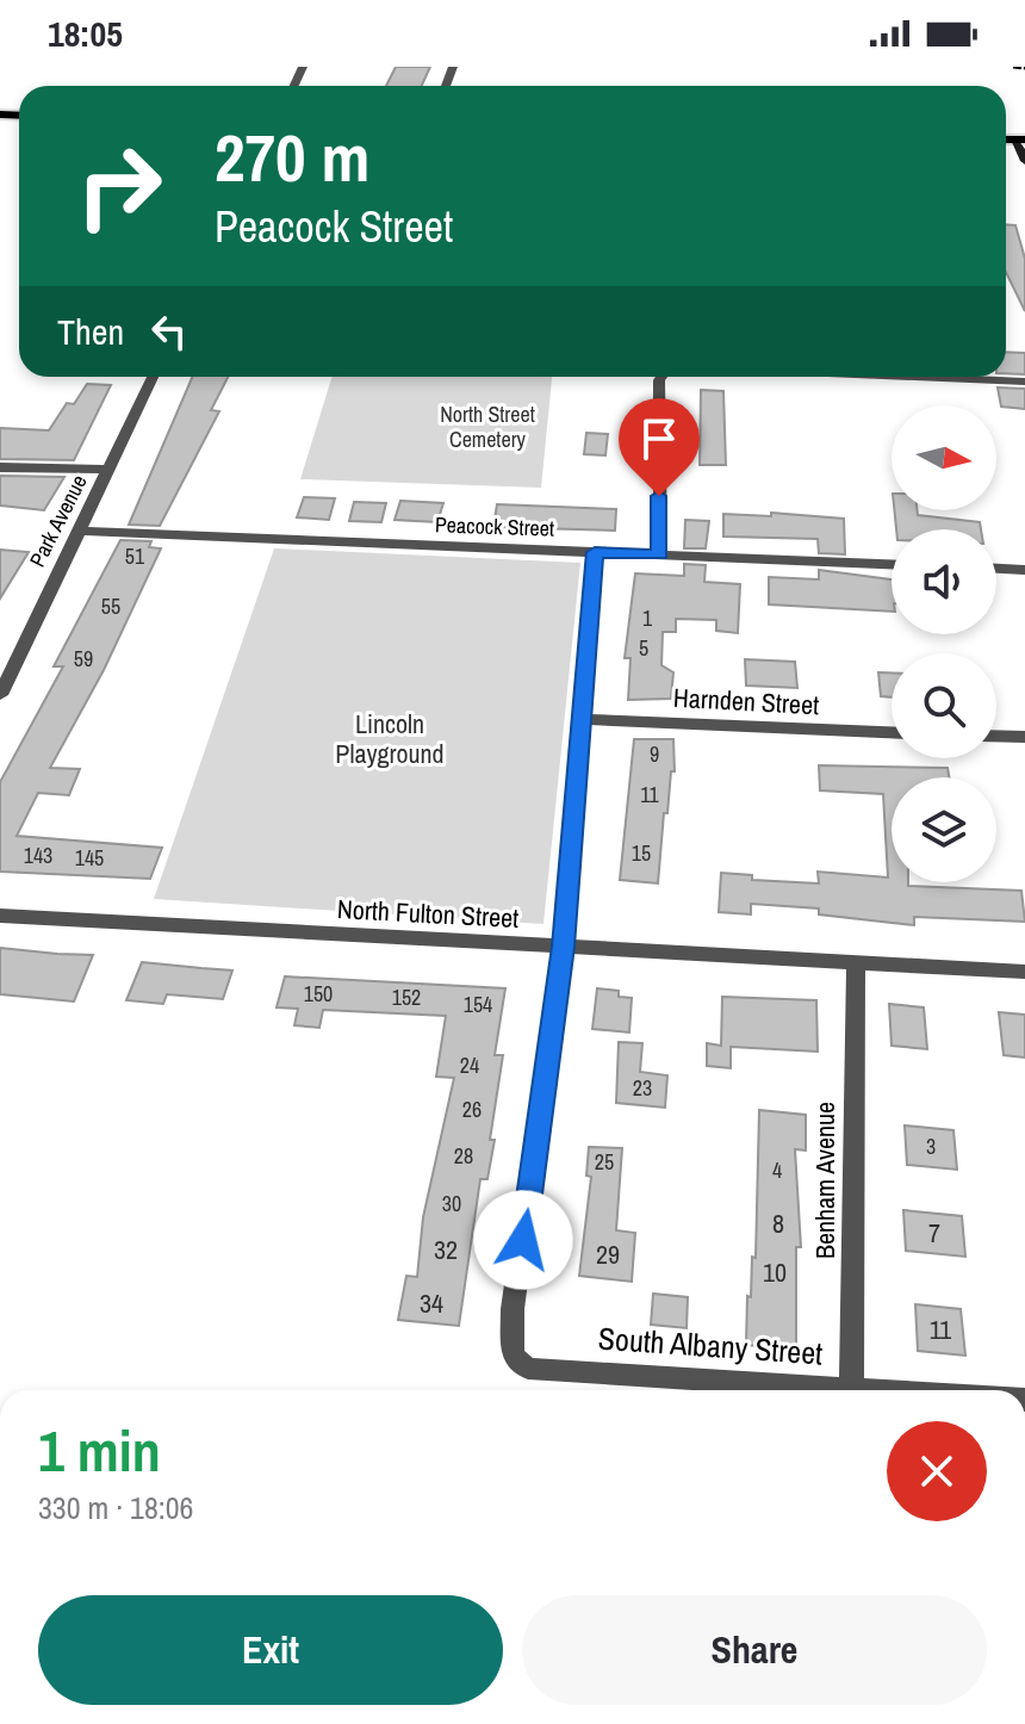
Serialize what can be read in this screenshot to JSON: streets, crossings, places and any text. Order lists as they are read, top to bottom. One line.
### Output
{"streets":{"street":["Park Avenue","Peacock Street","Harnden Street","North Fulton Street","Benham Avenue","South Albany Street"]},"crossings":[["Park Avenue","Peacock Street"],["North Fulton Street","Benham Avenue"],["North Fulton Street","South Albany Street"]],"parks":["North Street Cemetery","Lincoln Playground"],"house_numbers":["51","55","1","5","59","9","11","15","143","145","150","152","154","24","23","26","3","28","25","4","30","8","7","32","29","10","34","11"],"north":"right","page":{"status":"18:05","turn":["270 m","Peacock Street"],"then":"Then","heading":["1 min","330 m · 18:06"],"buttons":["Exit","Share"]}}
